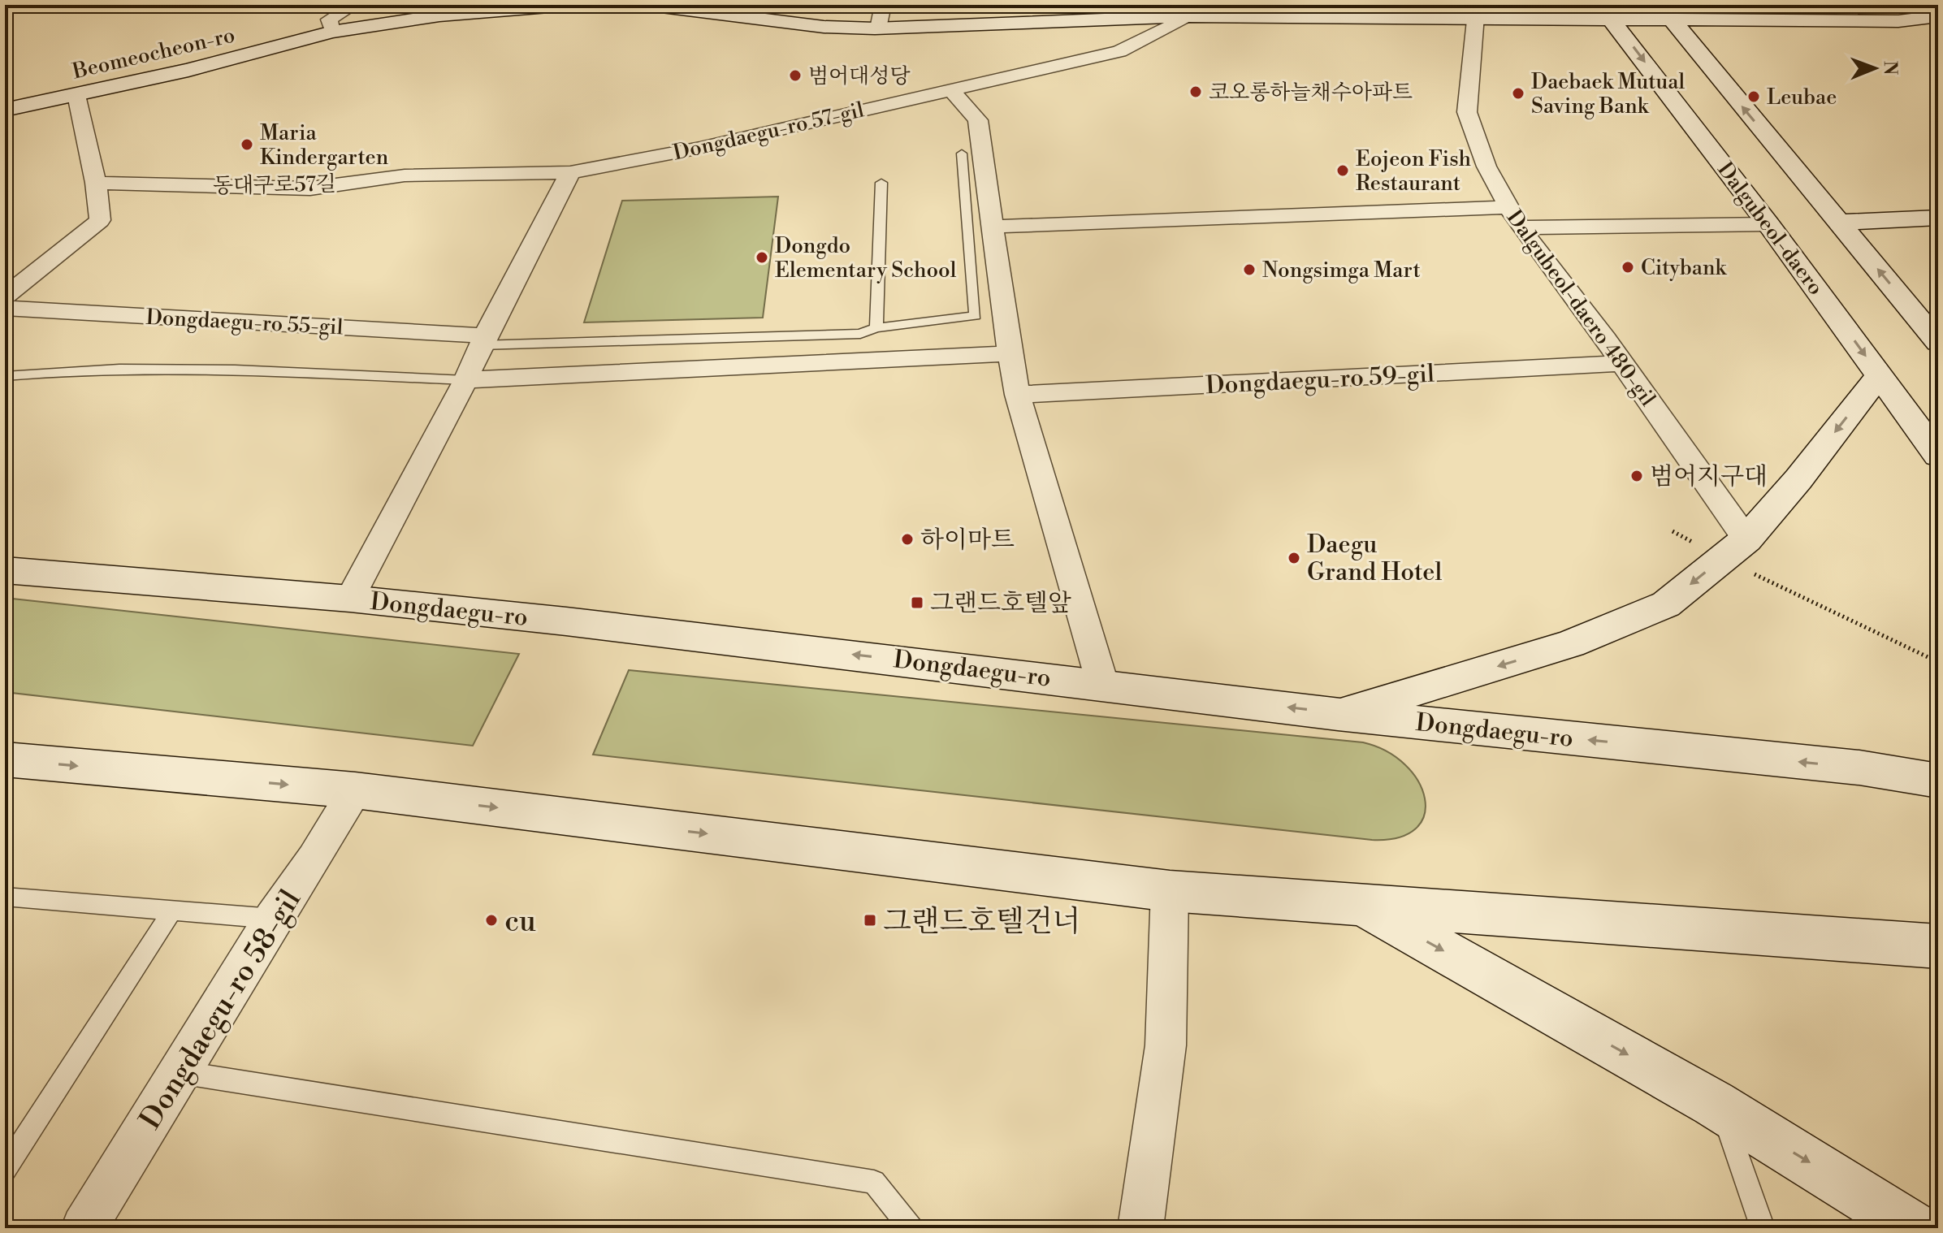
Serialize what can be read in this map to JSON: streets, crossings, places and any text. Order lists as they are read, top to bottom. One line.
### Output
{"streets":{"main road":["Beomeocheon-ro","Dalgubeol-daero","Dongdaegu-ro"],"street":["Dongdaegu-ro 57-gil","동대구로57길","Dalgubeol-daero 480-gil","Dongdaegu-ro 55-gil","Dongdaegu-ro 59-gil","Dongdaegu-ro 58-gil"]},"crossings":[["Beomeocheon-ro","Dongdaegu-ro 57-gil"],["Beomeocheon-ro","Dalgubeol-daero"],["Beomeocheon-ro","Dalgubeol-daero 480-gil"],["Dongdaegu-ro 57-gil","동대구로57길"],["Dalgubeol-daero 480-gil","Dongdaegu-ro 59-gil"]],"places":{"other":["범어대성당","코오롱하늘채수아파트","Daebaek Mutual Saving Bank","Leubae","Maria Kindergarten","Eojeon Fish Restaurant","Dongdo Elementary School","Citybank","Nongsimga Mart","범어지구대","하이마트","Daegu Grand Hotel","cu"],"transit":["그랜드호텔앞","그랜드호텔건너"]},"north":"right"}
